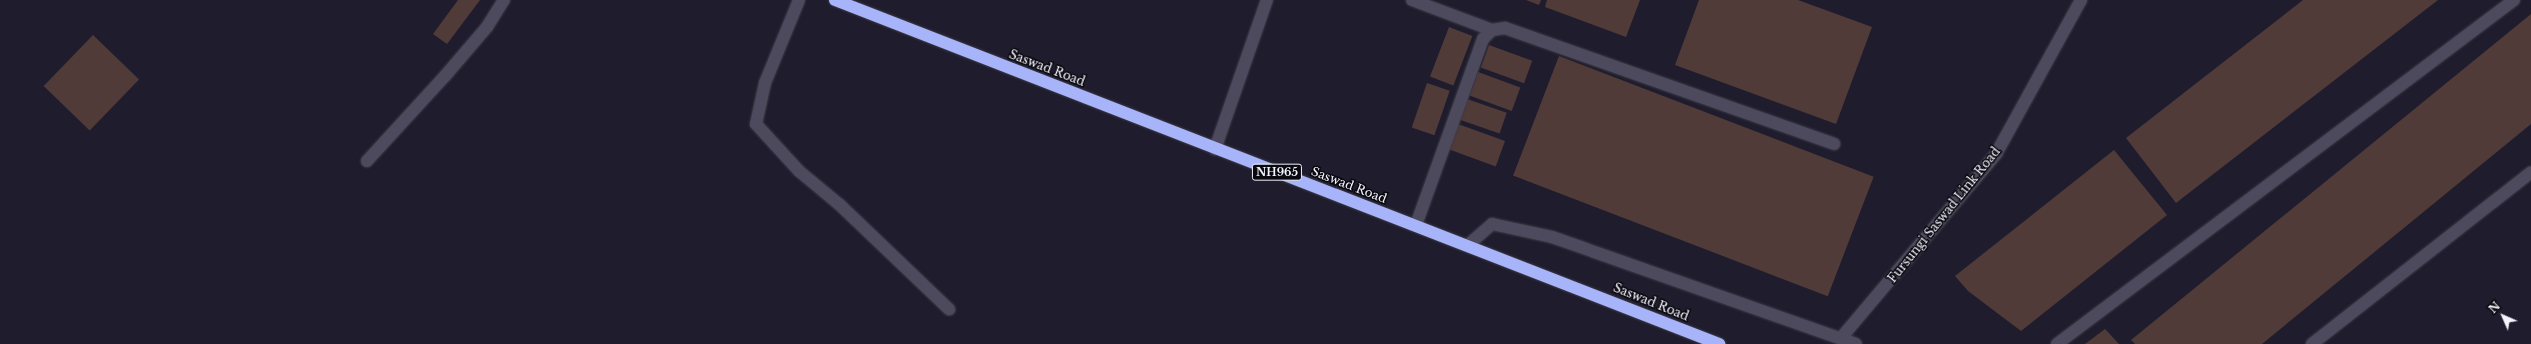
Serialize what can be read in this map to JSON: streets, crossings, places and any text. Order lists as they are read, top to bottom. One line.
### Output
{"streets":{"highway":["Saswad Road","NH965"],"street":["Fursungi Saswad Link Road"]},"north":"top left"}
